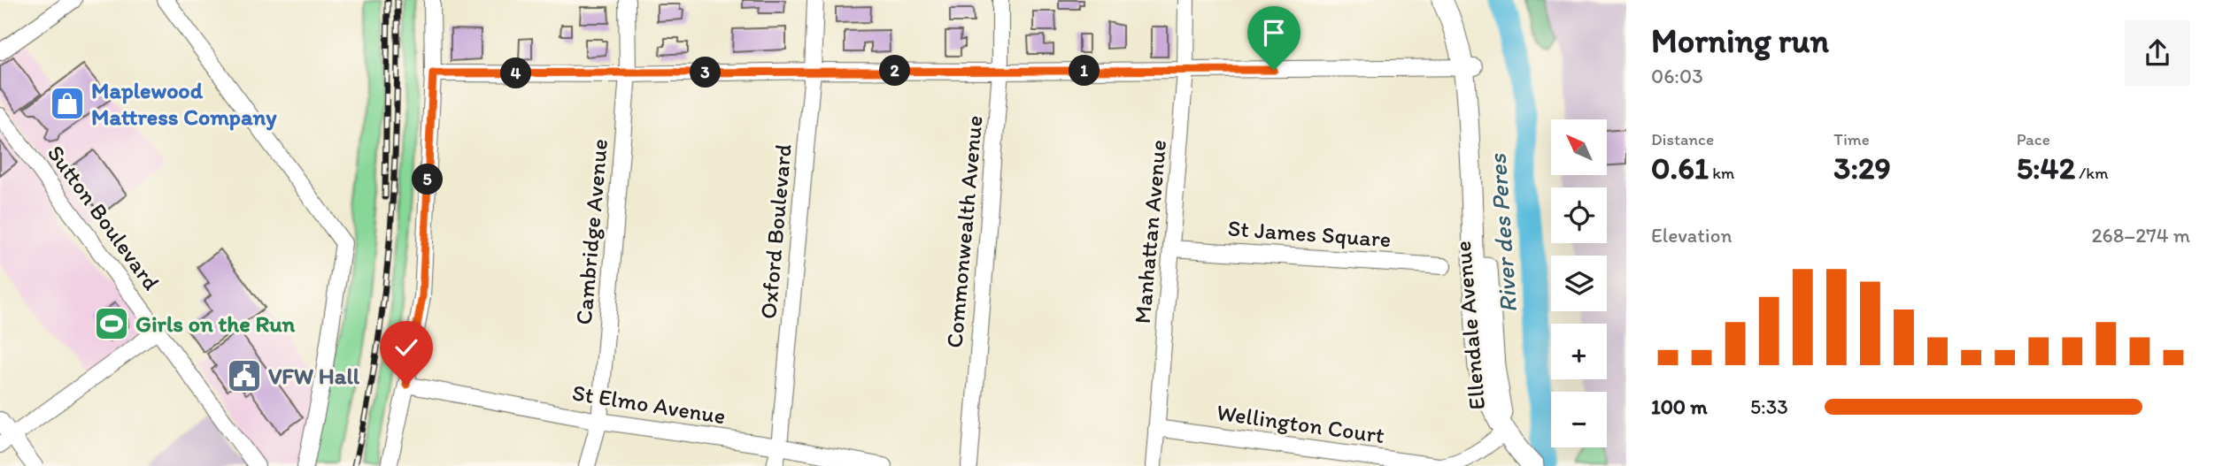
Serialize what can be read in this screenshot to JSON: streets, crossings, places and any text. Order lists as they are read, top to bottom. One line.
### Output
{"streets":{"main road":["Ellendale Avenue"],"street":["Sutton Boulevard","Cambridge Avenue","Oxford Boulevard","Commonwealth Avenue","Manhattan Avenue","St James Square","St Elmo Avenue","Wellington Court"]},"crossings":[["Cambridge Avenue","St Elmo Avenue"],["Oxford Boulevard","St Elmo Avenue"],["Manhattan Avenue","St James Square"],["Manhattan Avenue","Wellington Court"],["Ellendale Avenue","Wellington Court"]],"water":["River des Peres"],"places":{"shop":["Maplewood Mattress Company"],"sports":["Girls on the Run"],"public building":["VFW Hall"]},"north":"top left","page":{"heading":["Morning run","06:03"],"pins":["1","2","3","4","5"],"stats":[["Distance","0.61 km"],["Time","3:29"],["Pace","5:42 /km"]],"map_buttons":["+","−"],"chart":["Elevation","268–274 m"],"list":[{"name":"100 m","note":"5:33"}]}}
